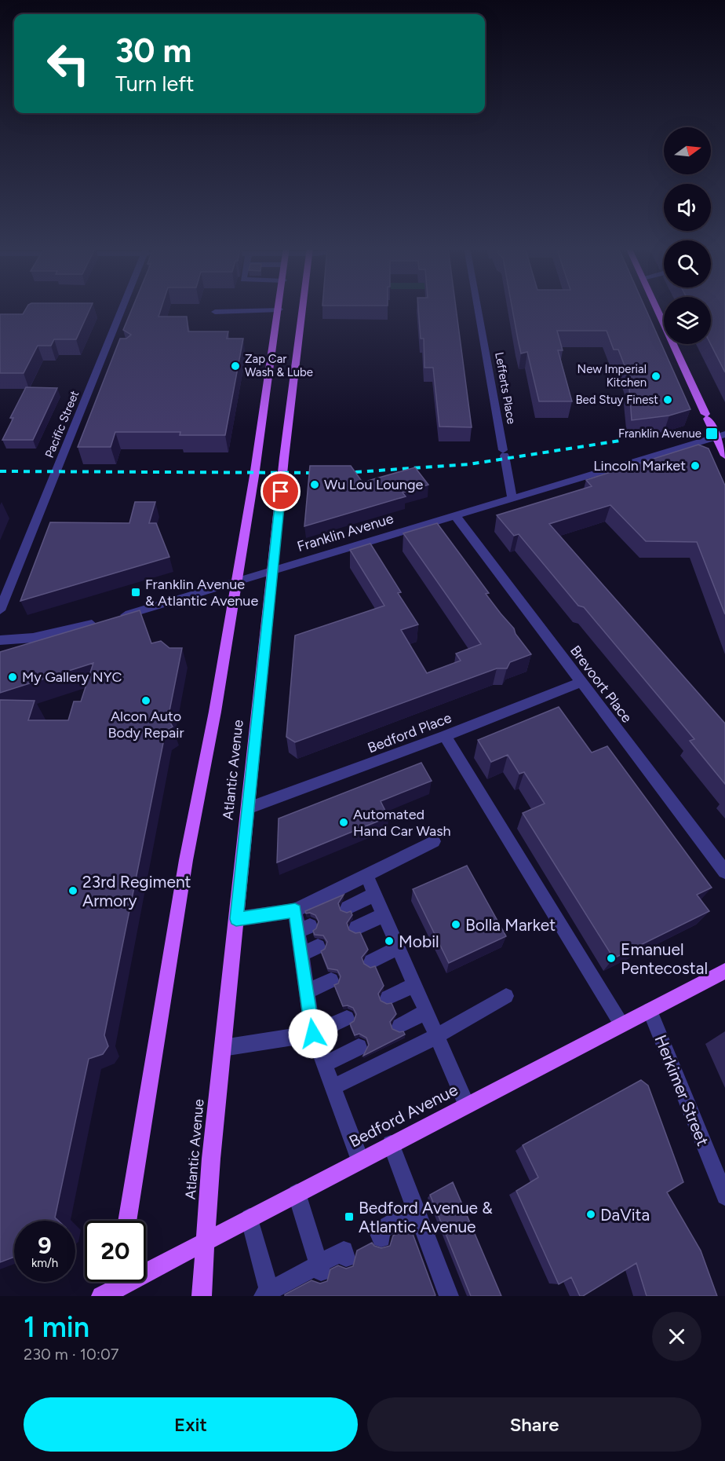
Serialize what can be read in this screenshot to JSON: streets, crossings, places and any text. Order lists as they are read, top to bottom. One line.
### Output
{"streets":{"main road":["Atlantic Avenue","Bedford Avenue"],"street":["Lefferts Place","Pacific Street","Franklin Avenue","Brevoort Place","Bedford Place","Herkimer Street"]},"crossings":[["Lefferts Place","Franklin Avenue"],["Franklin Avenue","Brevoort Place"],["Franklin Avenue","Atlantic Avenue"],["Brevoort Place","Bedford Place"],["Bedford Place","Atlantic Avenue"],["Atlantic Avenue","Bedford Avenue"],["Herkimer Street","Bedford Avenue"]],"places":{"other":["Zap Car Wash & Lube","New Imperial Kitchen","Bed Stuy Finest","Lincoln Market","Wu Lou Lounge","My Gallery NYC","Alcon Auto Body Repair","Automated Hand Car Wash","23rd Regiment Armory","Bolla Market","Mobil","Emanuel Pentecostal","DaVita"],"transit":["Franklin Avenue","Franklin Avenue & Atlantic Avenue","Bedford Avenue & Atlantic Avenue"]},"north":"right","page":{"turn":["30 m","Turn left"],"speed":"9 km/h","limit":"20","heading":["1 min","230 m · 10:07"],"buttons":["Exit","Share"]}}
